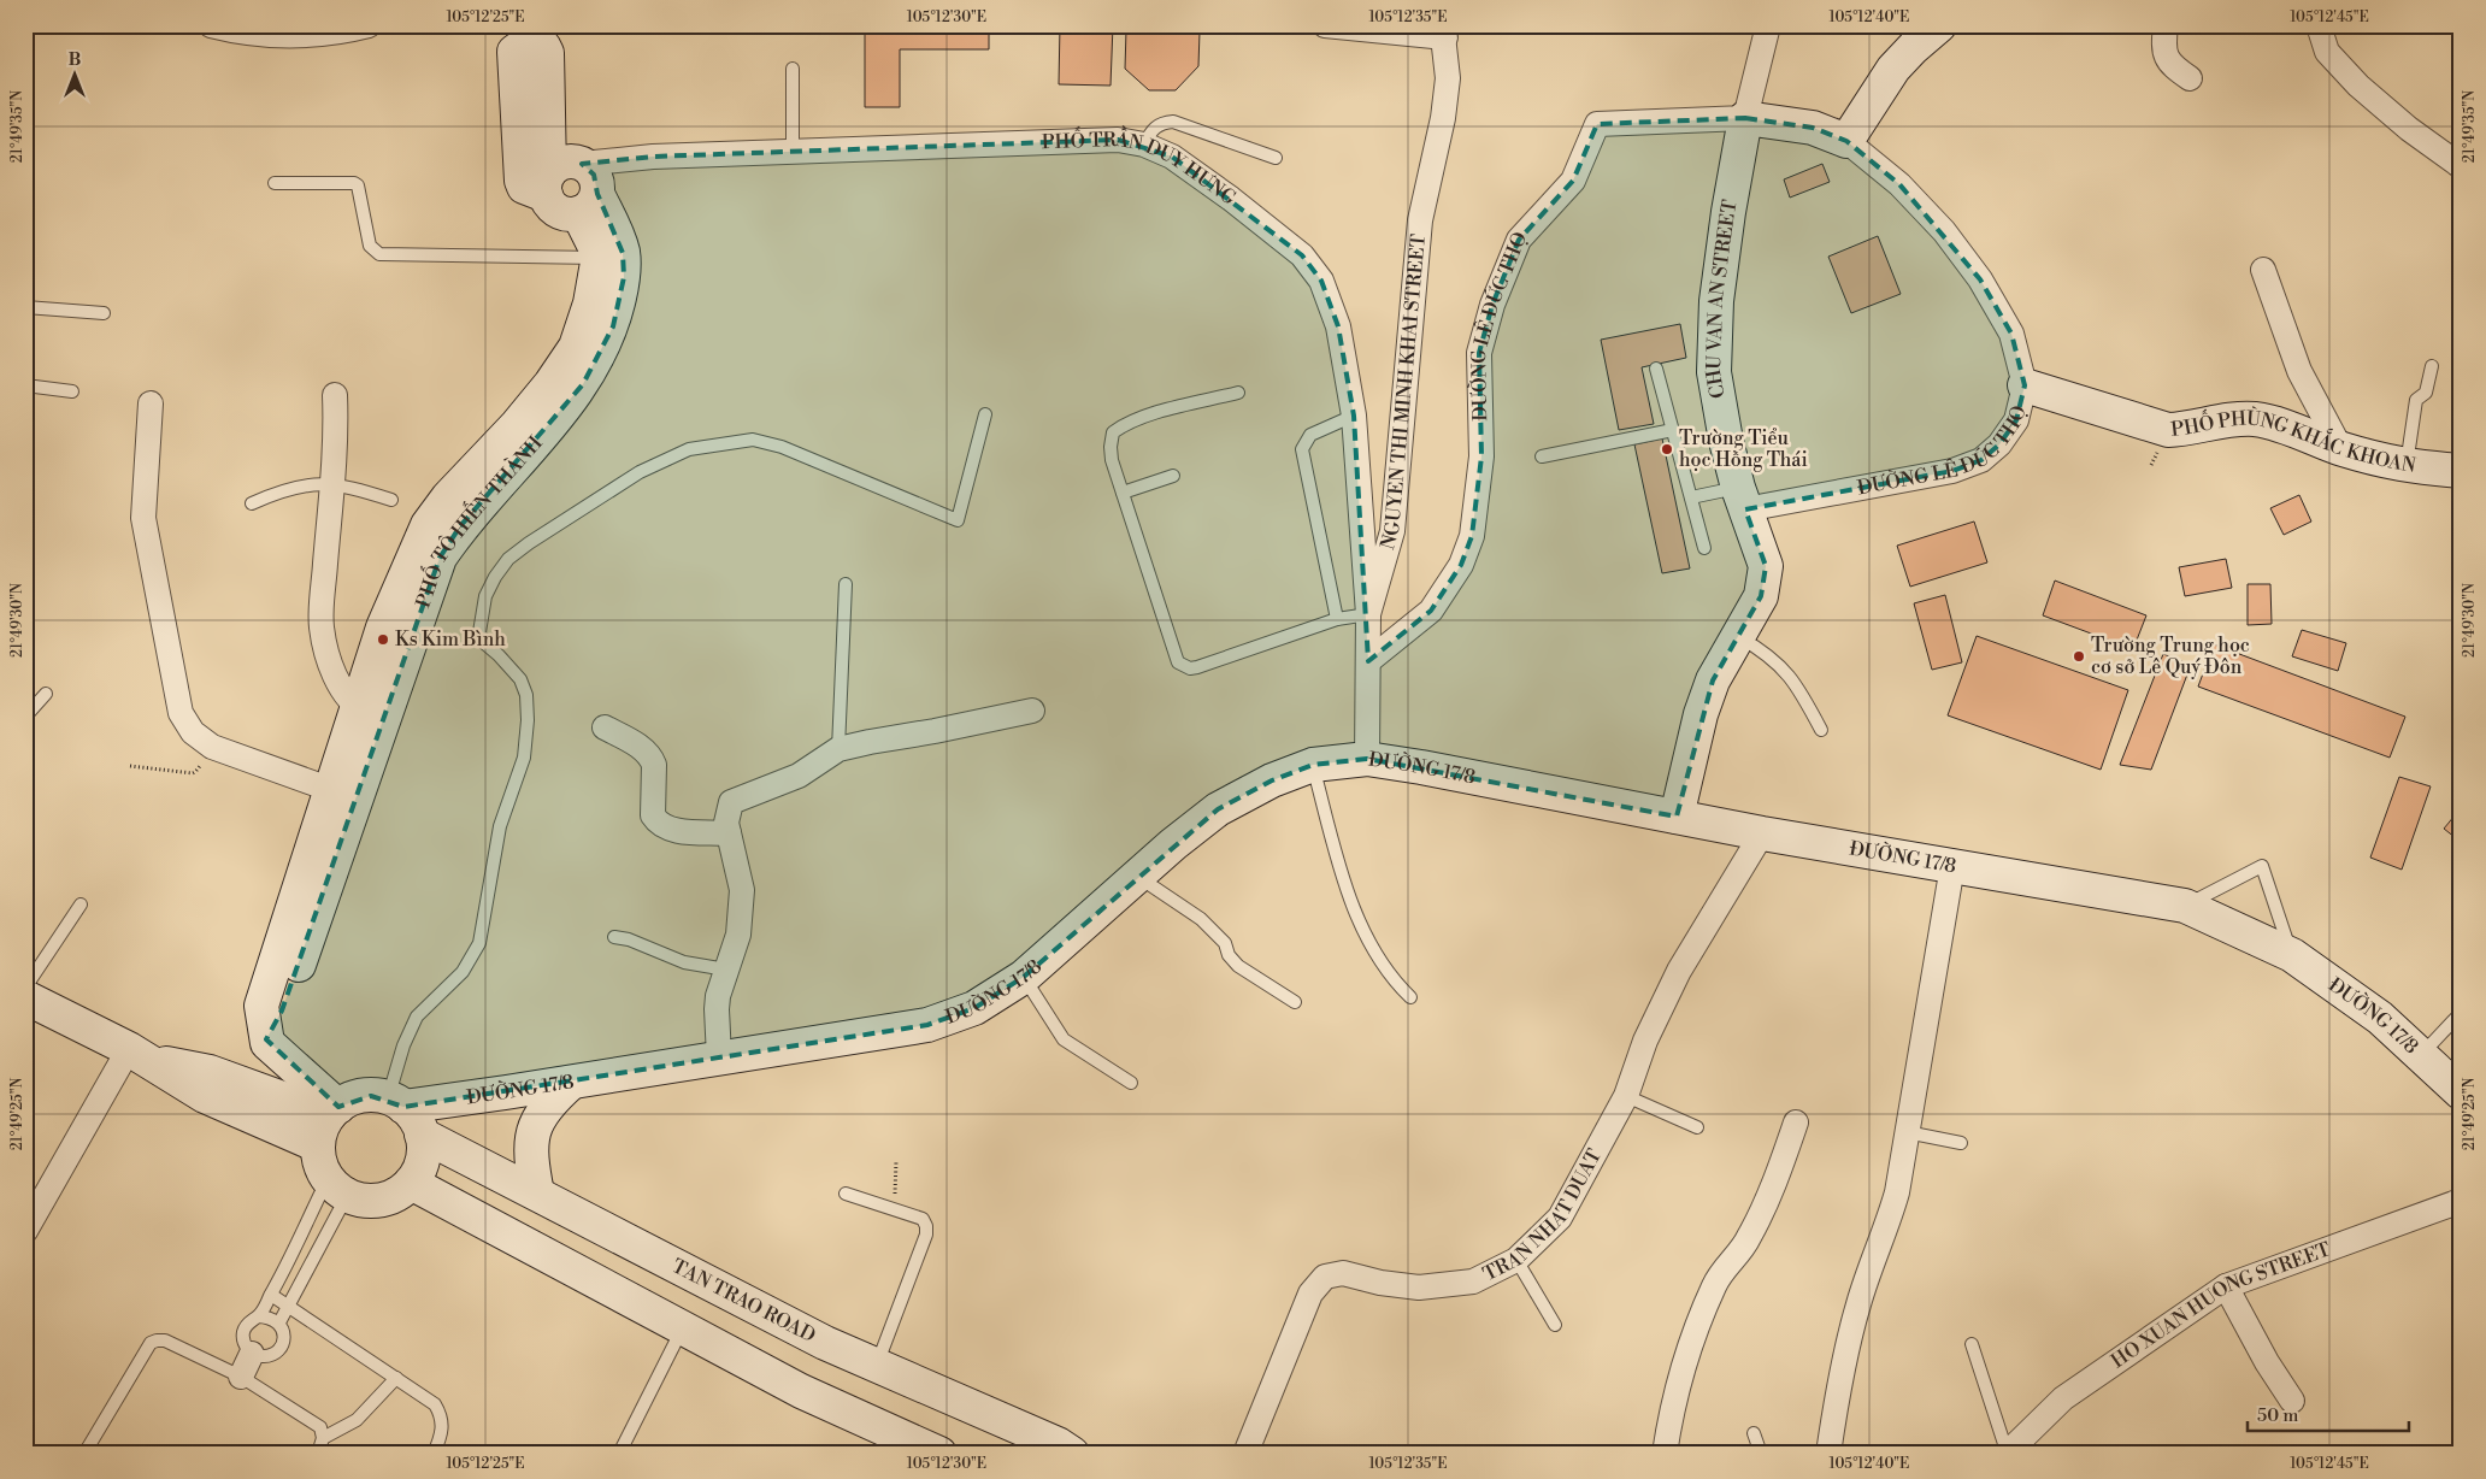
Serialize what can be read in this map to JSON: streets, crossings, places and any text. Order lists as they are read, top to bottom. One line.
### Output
{"streets":{"street":["PHỐ TRẦN DUY HƯNG","CHU VAN AN STREET","ĐƯỜNG LÊ ĐỨC THỌ","NGUYEN THI MINH KHAI STREET","PHỐ PHÙNG KHẮC KHOAN","PHỐ TÔ HIẾN THÀNH","ĐƯỜNG 17/8","TRAN NHAT DUAT","TAN TRAO ROAD","HO XUAN HUONG STREET"]},"crossings":[["PHỐ TRẦN DUY HƯNG","NGUYEN THI MINH KHAI STREET"],["PHỐ TRẦN DUY HƯNG","PHỐ TÔ HIẾN THÀNH"],["CHU VAN AN STREET","ĐƯỜNG LÊ ĐỨC THỌ"],["CHU VAN AN STREET","ĐƯỜNG 17/8"],["ĐƯỜNG LÊ ĐỨC THỌ","NGUYEN THI MINH KHAI STREET"],["ĐƯỜNG LÊ ĐỨC THỌ","PHỐ PHÙNG KHẮC KHOAN"],["NGUYEN THI MINH KHAI STREET","ĐƯỜNG 17/8"],["ĐƯỜNG 17/8","TRAN NHAT DUAT"],["ĐƯỜNG 17/8","TAN TRAO ROAD"]],"places":["Trường Tiểu học Hồng Thái","Ks Kim Bình","Trường Trung học cơ sở Lê Quý Đôn"],"scale_bar":"50 m","north":"top","coordinates":["105°12'25\"E","105°12'30\"E","105°12'35\"E","105°12'40\"E","105°12'45\"E","21°49'35\"N","21°49'30\"N","21°49'25\"N"]}
